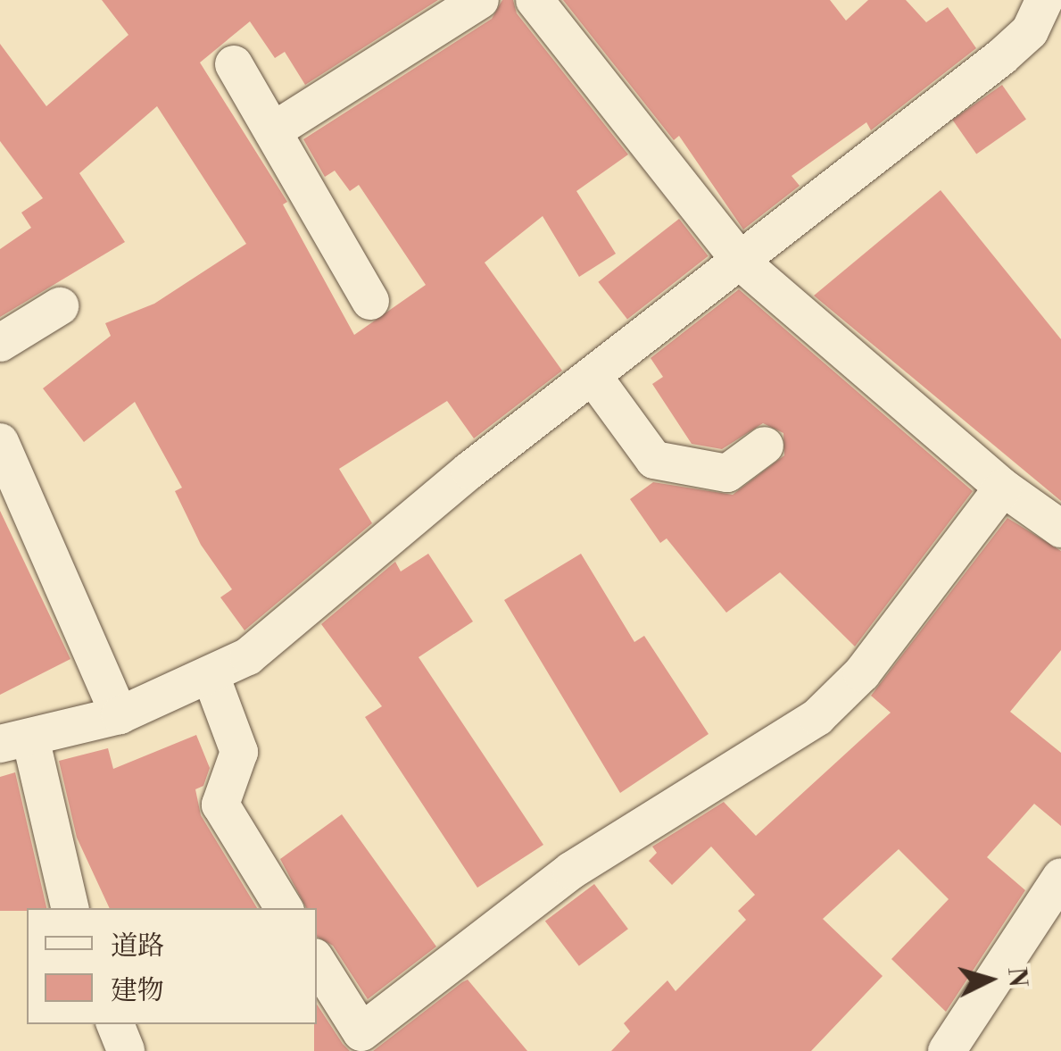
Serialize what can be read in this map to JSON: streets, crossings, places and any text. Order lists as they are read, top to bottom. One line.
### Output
{"legend":["道路","建物"],"north":"right"}
